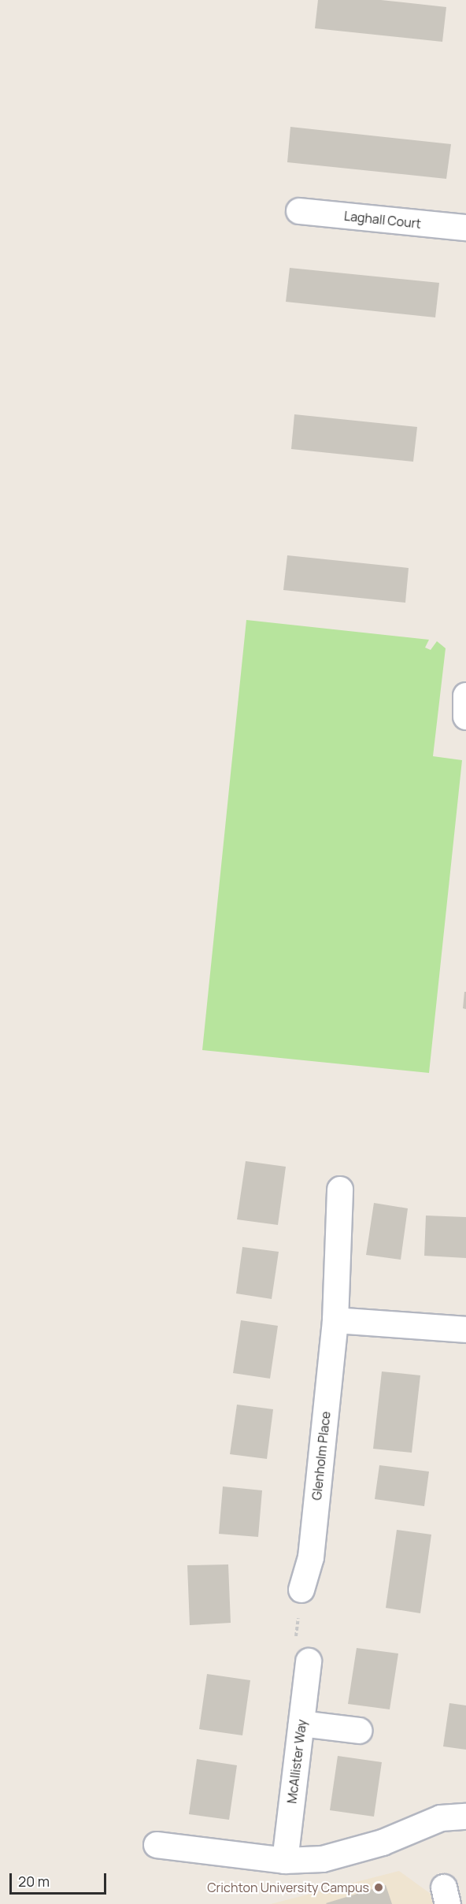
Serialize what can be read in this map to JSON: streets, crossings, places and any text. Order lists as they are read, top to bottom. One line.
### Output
{"streets":{"street":["Laghall Court","Glenholm Place","McAllister Way"]},"places":["Crichton University Campus"],"scale_bar":"20 m"}
